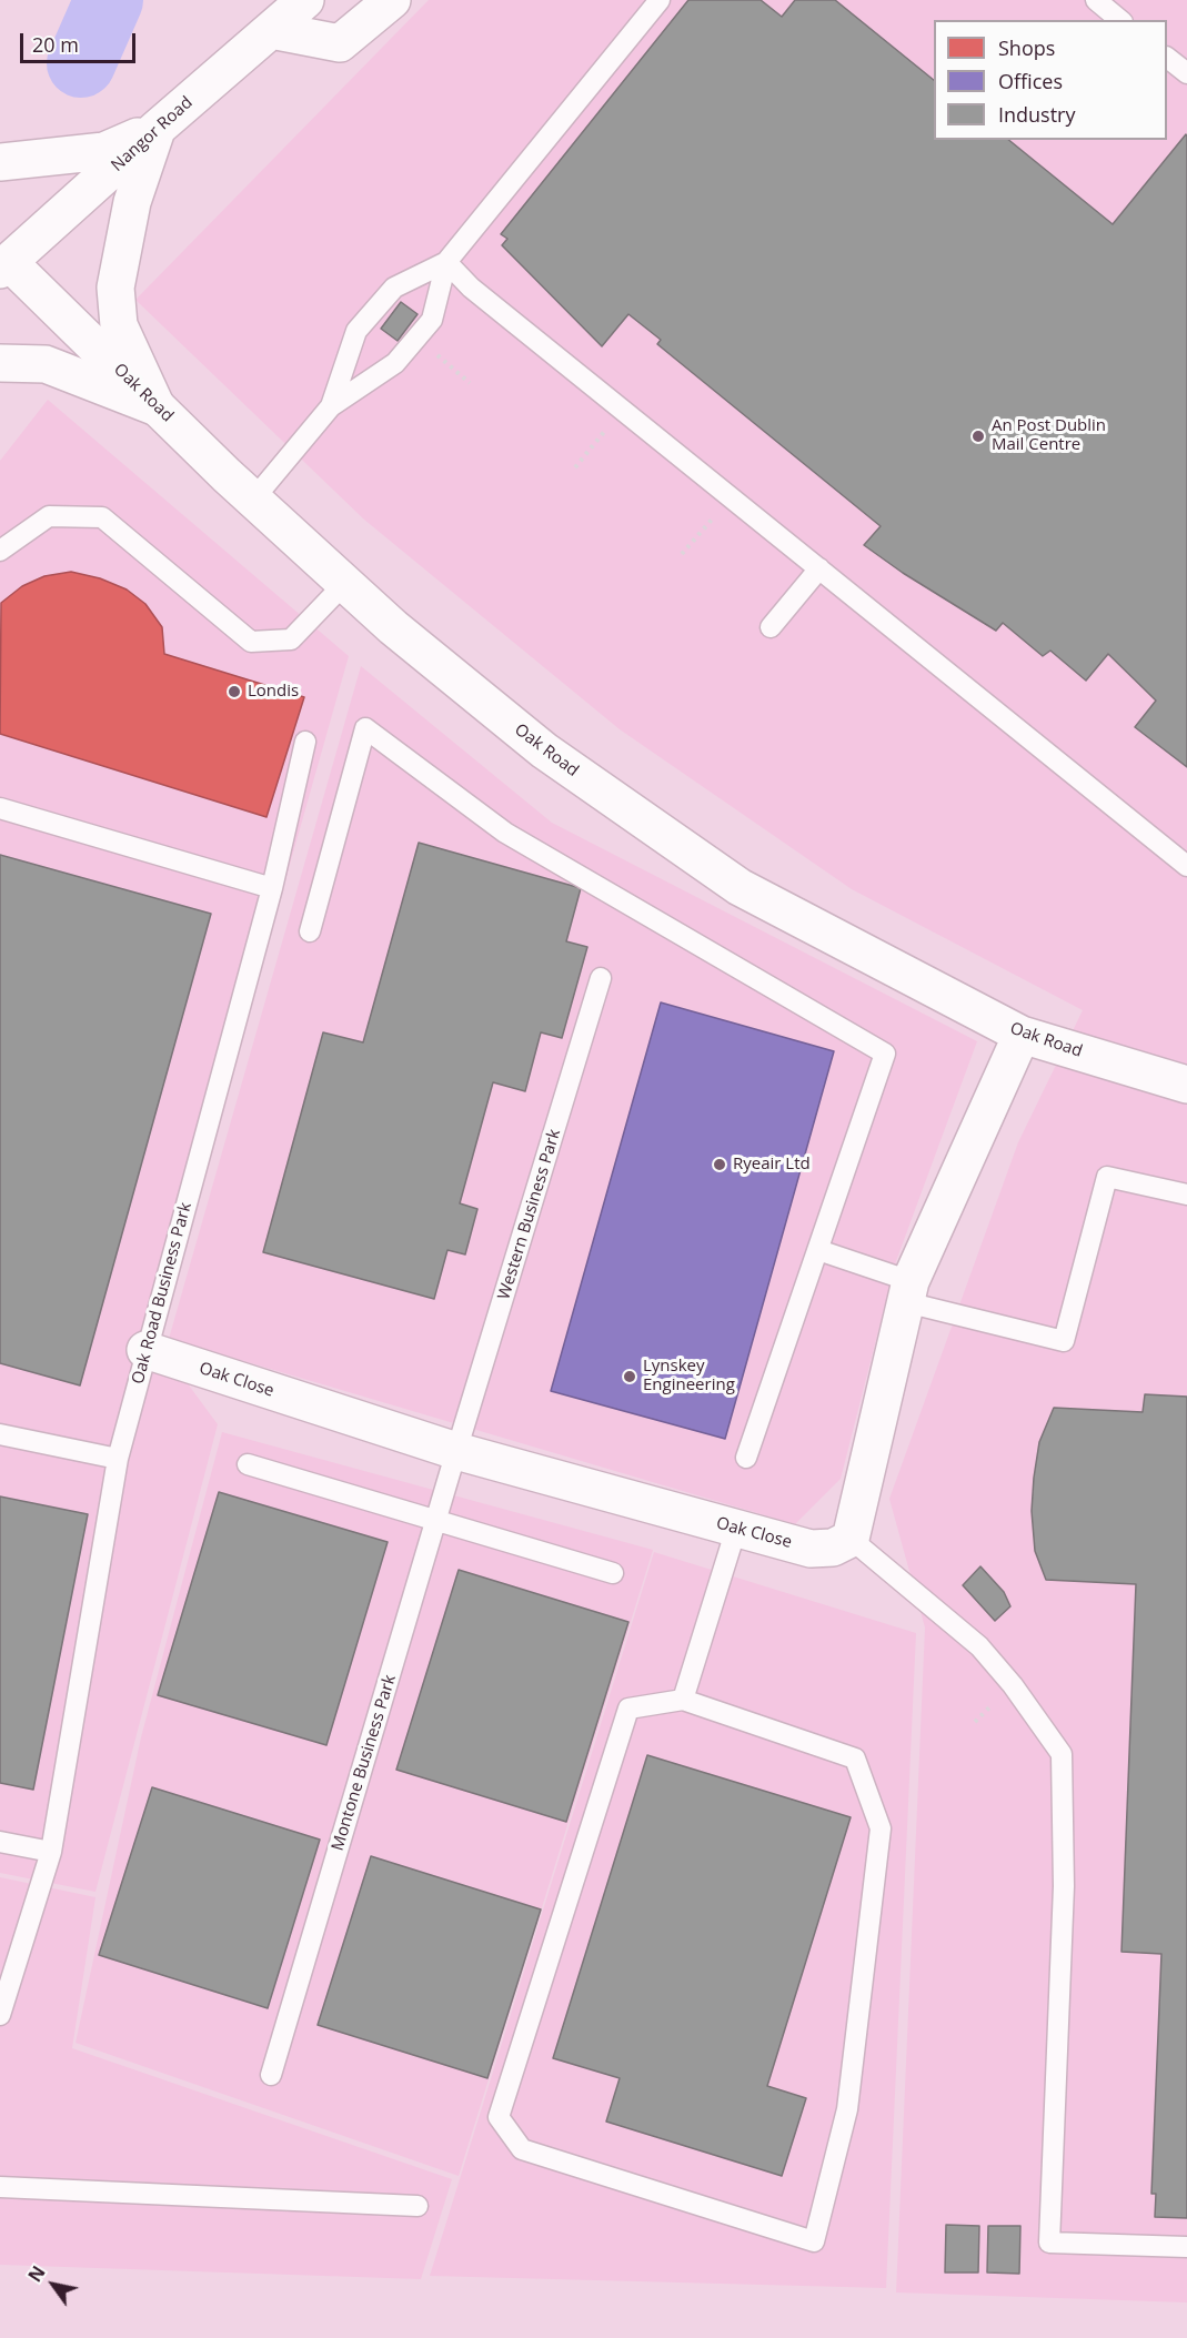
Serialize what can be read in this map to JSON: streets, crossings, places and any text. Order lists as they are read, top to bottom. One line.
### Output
{"streets":{"street":["Nangor Road","Oak Road","Oak Close"],"lane":["Western Business Park","Oak Road Business Park","Montone Business Park"]},"crossings":[["Nangor Road","Oak Road"],["Western Business Park","Oak Close"],["Western Business Park","Montone Business Park"],["Oak Road Business Park","Oak Close"],["Oak Close","Montone Business Park"]],"places":["An Post Dublin Mail Centre","Londis","Ryeair Ltd","Lynskey Engineering"],"legend":["Shops","Offices","Industry"],"scale_bar":"20 m","north":"top left"}
